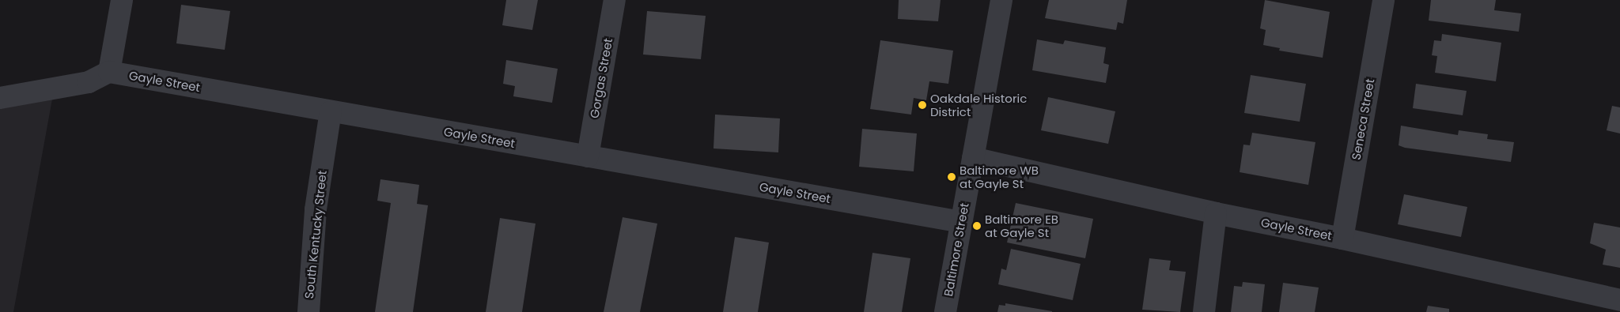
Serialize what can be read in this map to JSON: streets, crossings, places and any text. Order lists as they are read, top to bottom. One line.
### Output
{"streets":{"street":["Gorgas Street","Gayle Street","Seneca Street","South Kentucky Street","Baltimore Street"]},"crossings":[["Gorgas Street","Gayle Street"],["Gayle Street","Seneca Street"],["Gayle Street","South Kentucky Street"],["Gayle Street","Baltimore Street"]],"places":["Oakdale Historic District","Baltimore WB at Gayle St","Baltimore EB at Gayle St"]}
